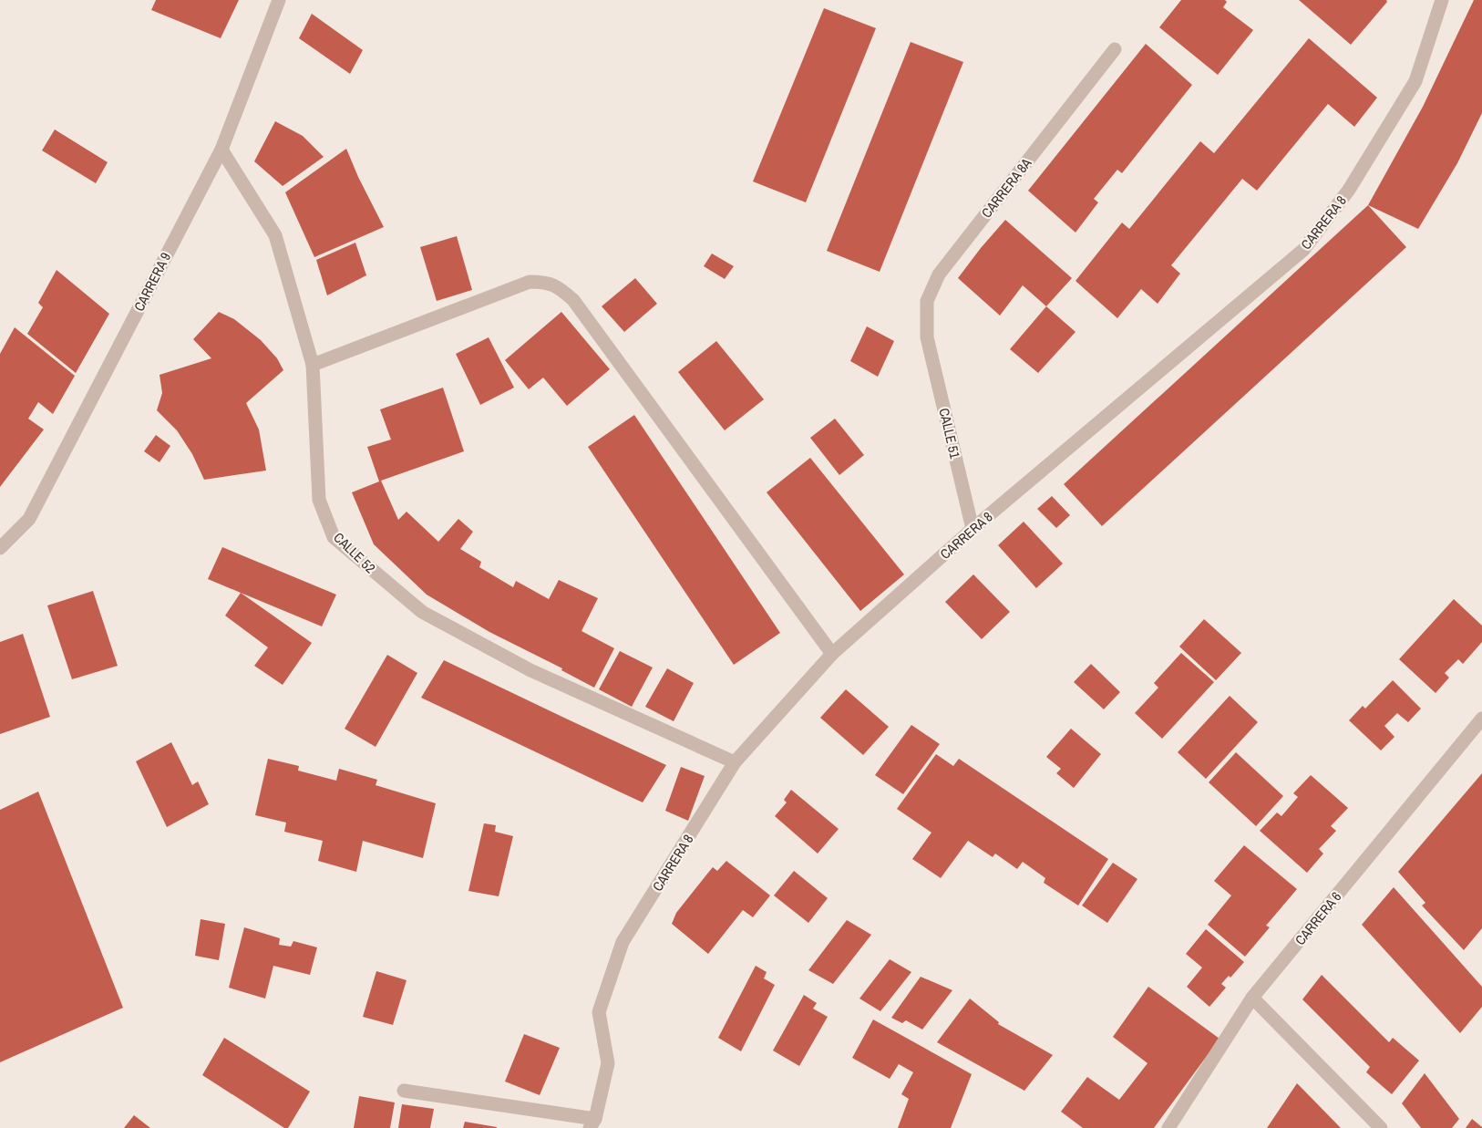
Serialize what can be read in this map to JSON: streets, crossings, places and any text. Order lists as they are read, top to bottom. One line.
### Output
{"streets":{"street":["CARRERA 8A","CARRERA 8","CARRERA 9","CALLE 51","CALLE 52","CARRERA 6"]},"crossings":[["CARRERA 8A","CALLE 51"],["CARRERA 8","CALLE 51"],["CARRERA 8","CALLE 52"],["CARRERA 9","CALLE 52"]]}
